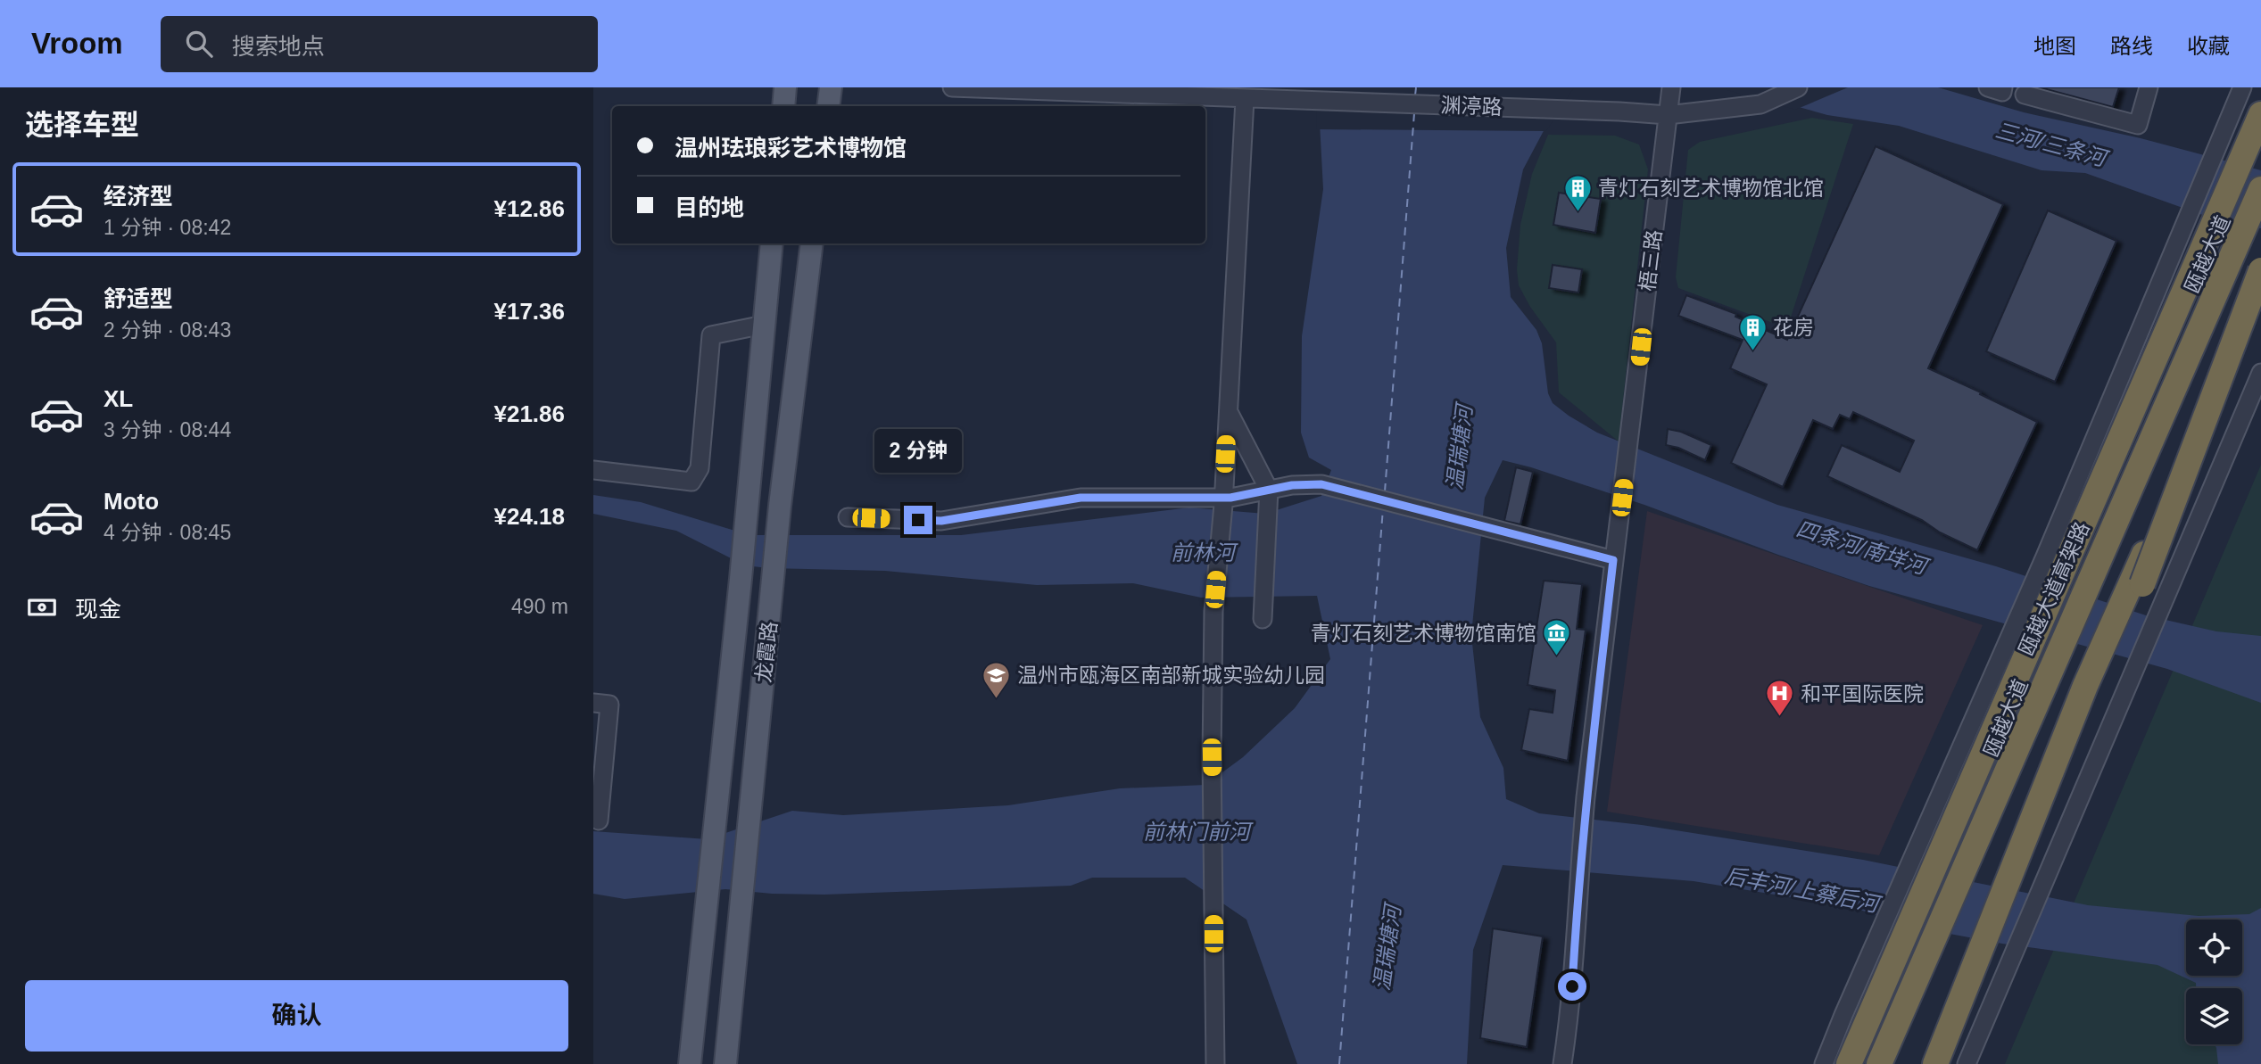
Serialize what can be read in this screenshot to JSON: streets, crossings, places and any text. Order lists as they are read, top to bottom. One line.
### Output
{"streets":{"highway":["瓯越大道","瓯越大道高架路"],"main road":["龙霞路"],"street":["渊渟路","梧三路"]},"crossings":[["渊渟路","梧三路"]],"water":["三河/三条河","温瑞塘河","四条河/南垟河","前林河","前林门前河","后丰河/上蔡后河"],"places":{"building":["青灯石刻艺术博物馆北馆","花房"],"museum":["青灯石刻艺术博物馆南馆"],"school or university":["温州市瓯海区南部新城实验幼儿园"],"hospital":["和平国际医院"]},"page":{"header":"Vroom","search":"搜索地点","nav":["地图","路线","收藏"],"heading":"选择车型","banner":["温州珐琅彩艺术博物馆","目的地"],"list":[{"name":"经济型","note":"1 分钟 · 08:42","value":"¥12.86"},{"name":"舒适型","note":"2 分钟 · 08:43","value":"¥17.36"},{"name":"XL","note":"3 分钟 · 08:44","value":"¥21.86"},{"name":"Moto","note":"4 分钟 · 08:45","value":"¥24.18"}],"bubble":"2 分钟","pay":["现金","490 m"],"buttons":"确认"}}
